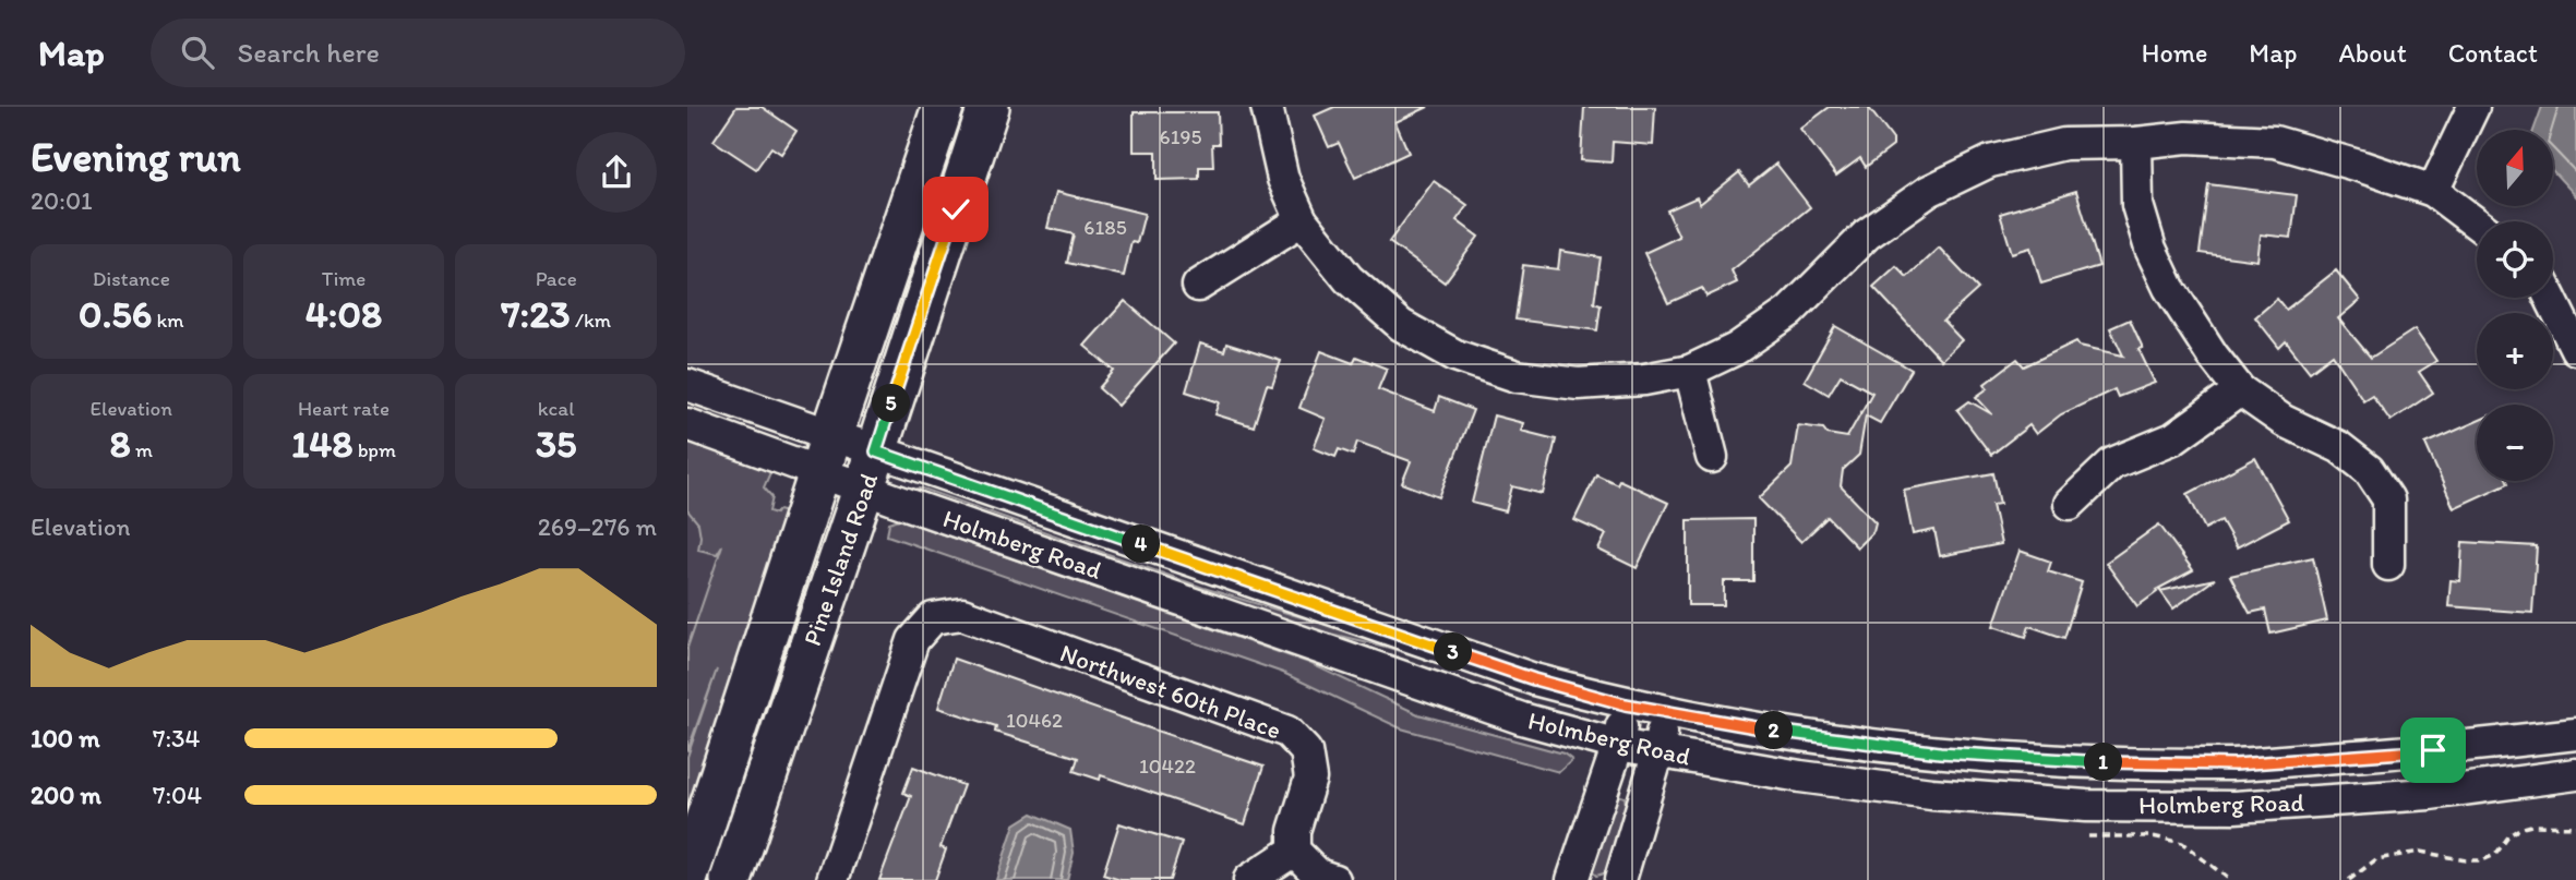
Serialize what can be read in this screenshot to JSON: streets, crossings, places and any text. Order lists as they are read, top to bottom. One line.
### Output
{"streets":{"main road":["Pine Island Road"],"street":["Holmberg Road","Northwest 60th Place"]},"crossings":[["Holmberg Road","Pine Island Road"]],"house_numbers":["6195","6185","10462","10422"],"north":"top","page":{"header":"Map","search":"Search here","nav":["Home","Map","About","Contact"],"heading":["Evening run","20:01"],"map_buttons":["+","−"],"stats":[["Distance","0.56 km"],["Time","4:08"],["Pace","7:23 /km"],["Elevation","8 m"],["Heart rate","148 bpm"],["kcal","35"]],"pins":["5","4","3","2","1"],"chart":["Elevation","269–276 m"],"list":[{"name":"100 m","note":"7:34"},{"name":"200 m","note":"7:04"}]}}
